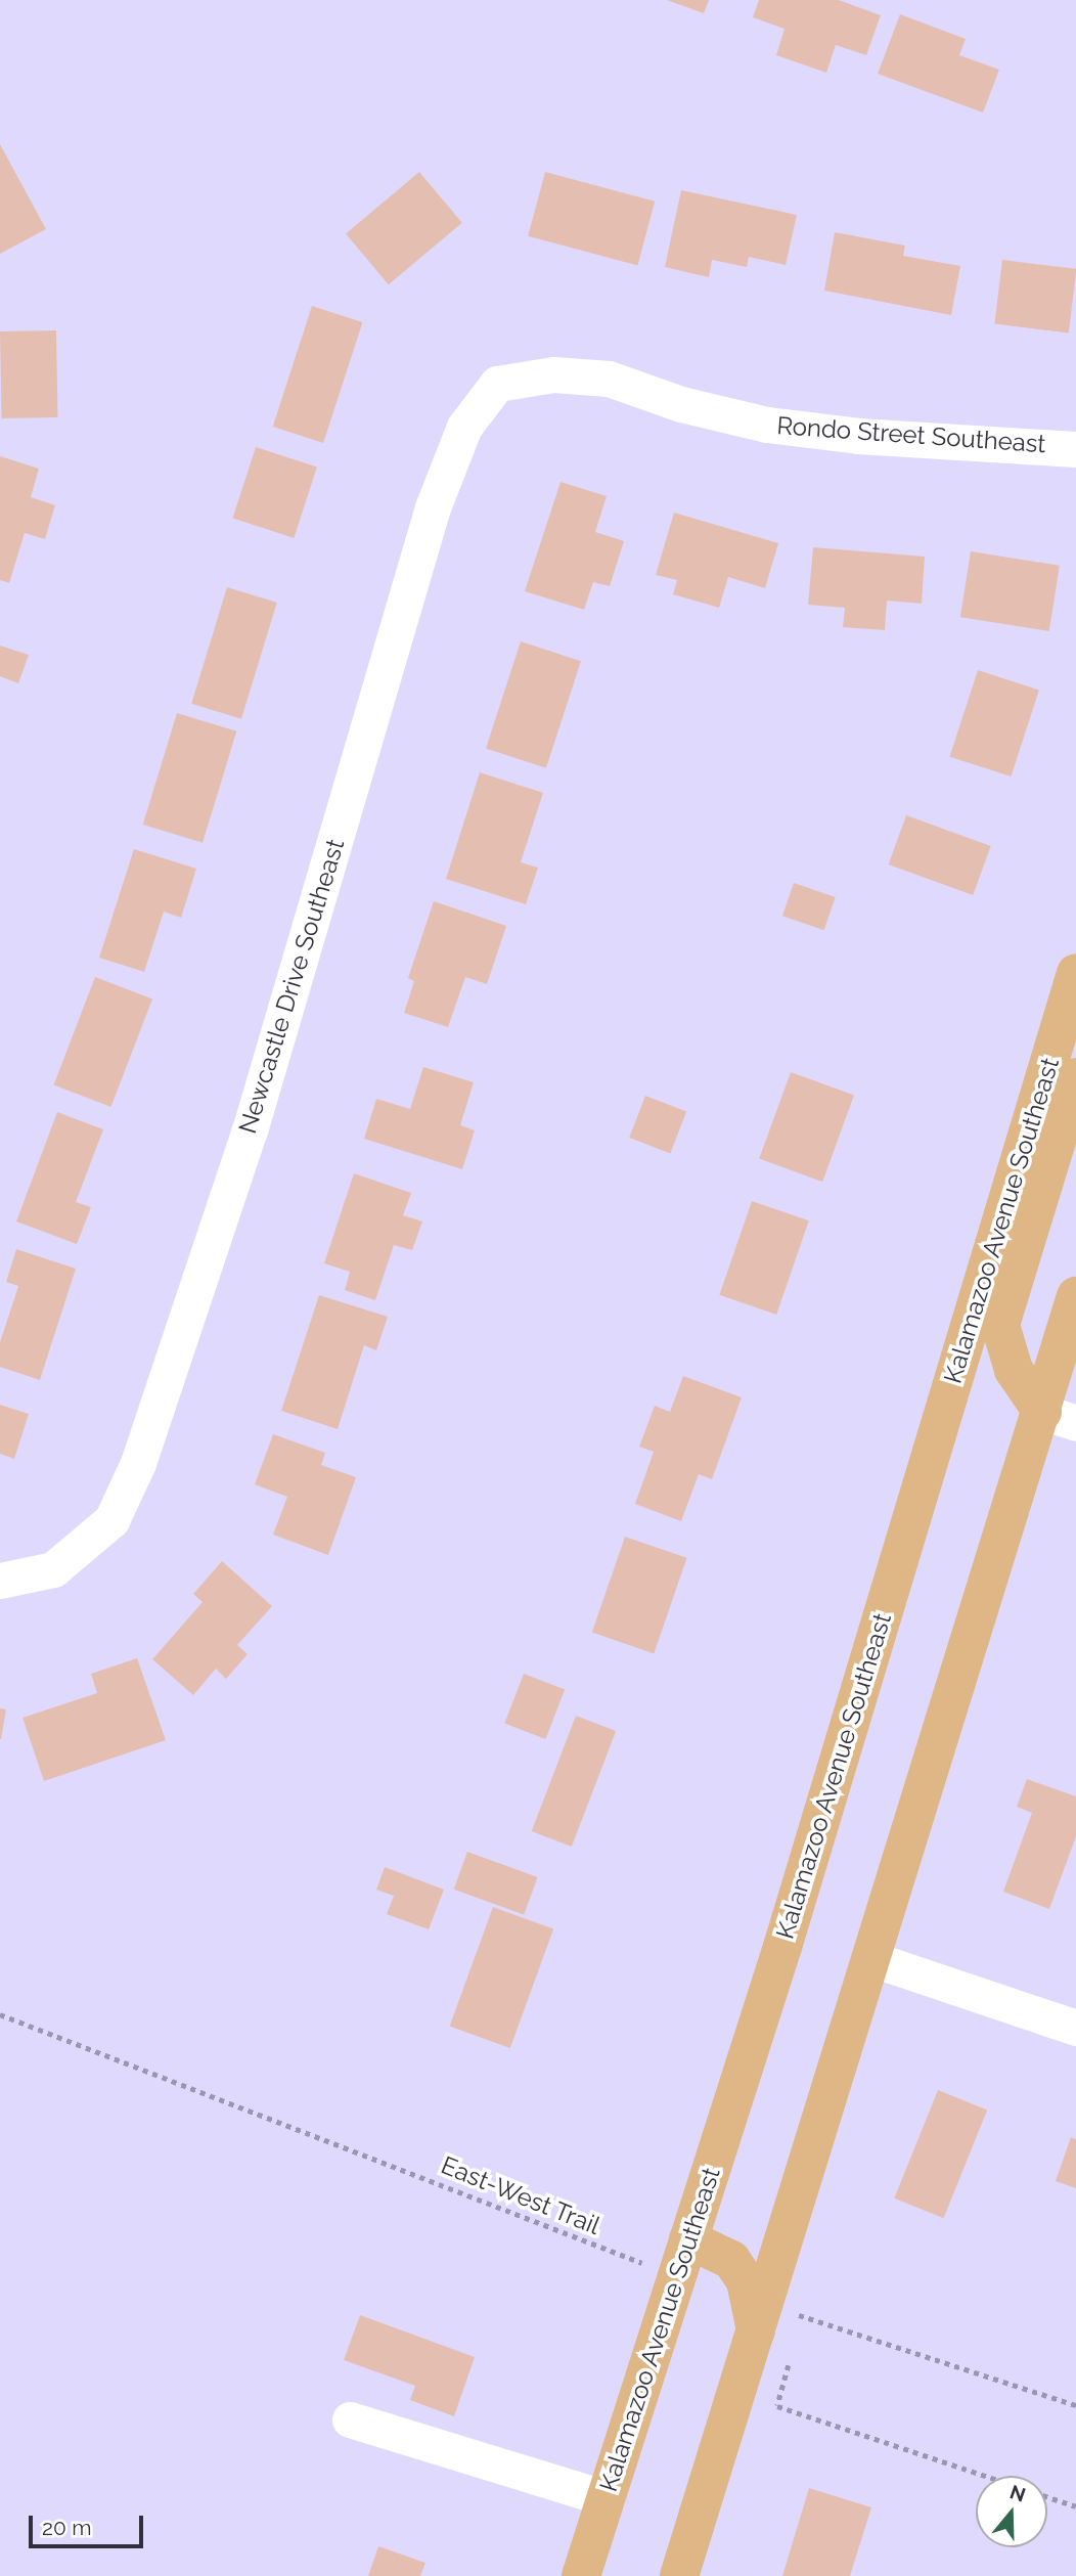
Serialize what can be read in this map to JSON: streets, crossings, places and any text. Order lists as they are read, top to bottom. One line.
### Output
{"streets":{"main road":["Kalamazoo Avenue Southeast"],"street":["Rondo Street Southeast","Newcastle Drive Southeast"],"path":["East-West Trail"]},"crossings":[["Rondo Street Southeast","Newcastle Drive Southeast"]],"scale_bar":"20 m","north":"top"}
